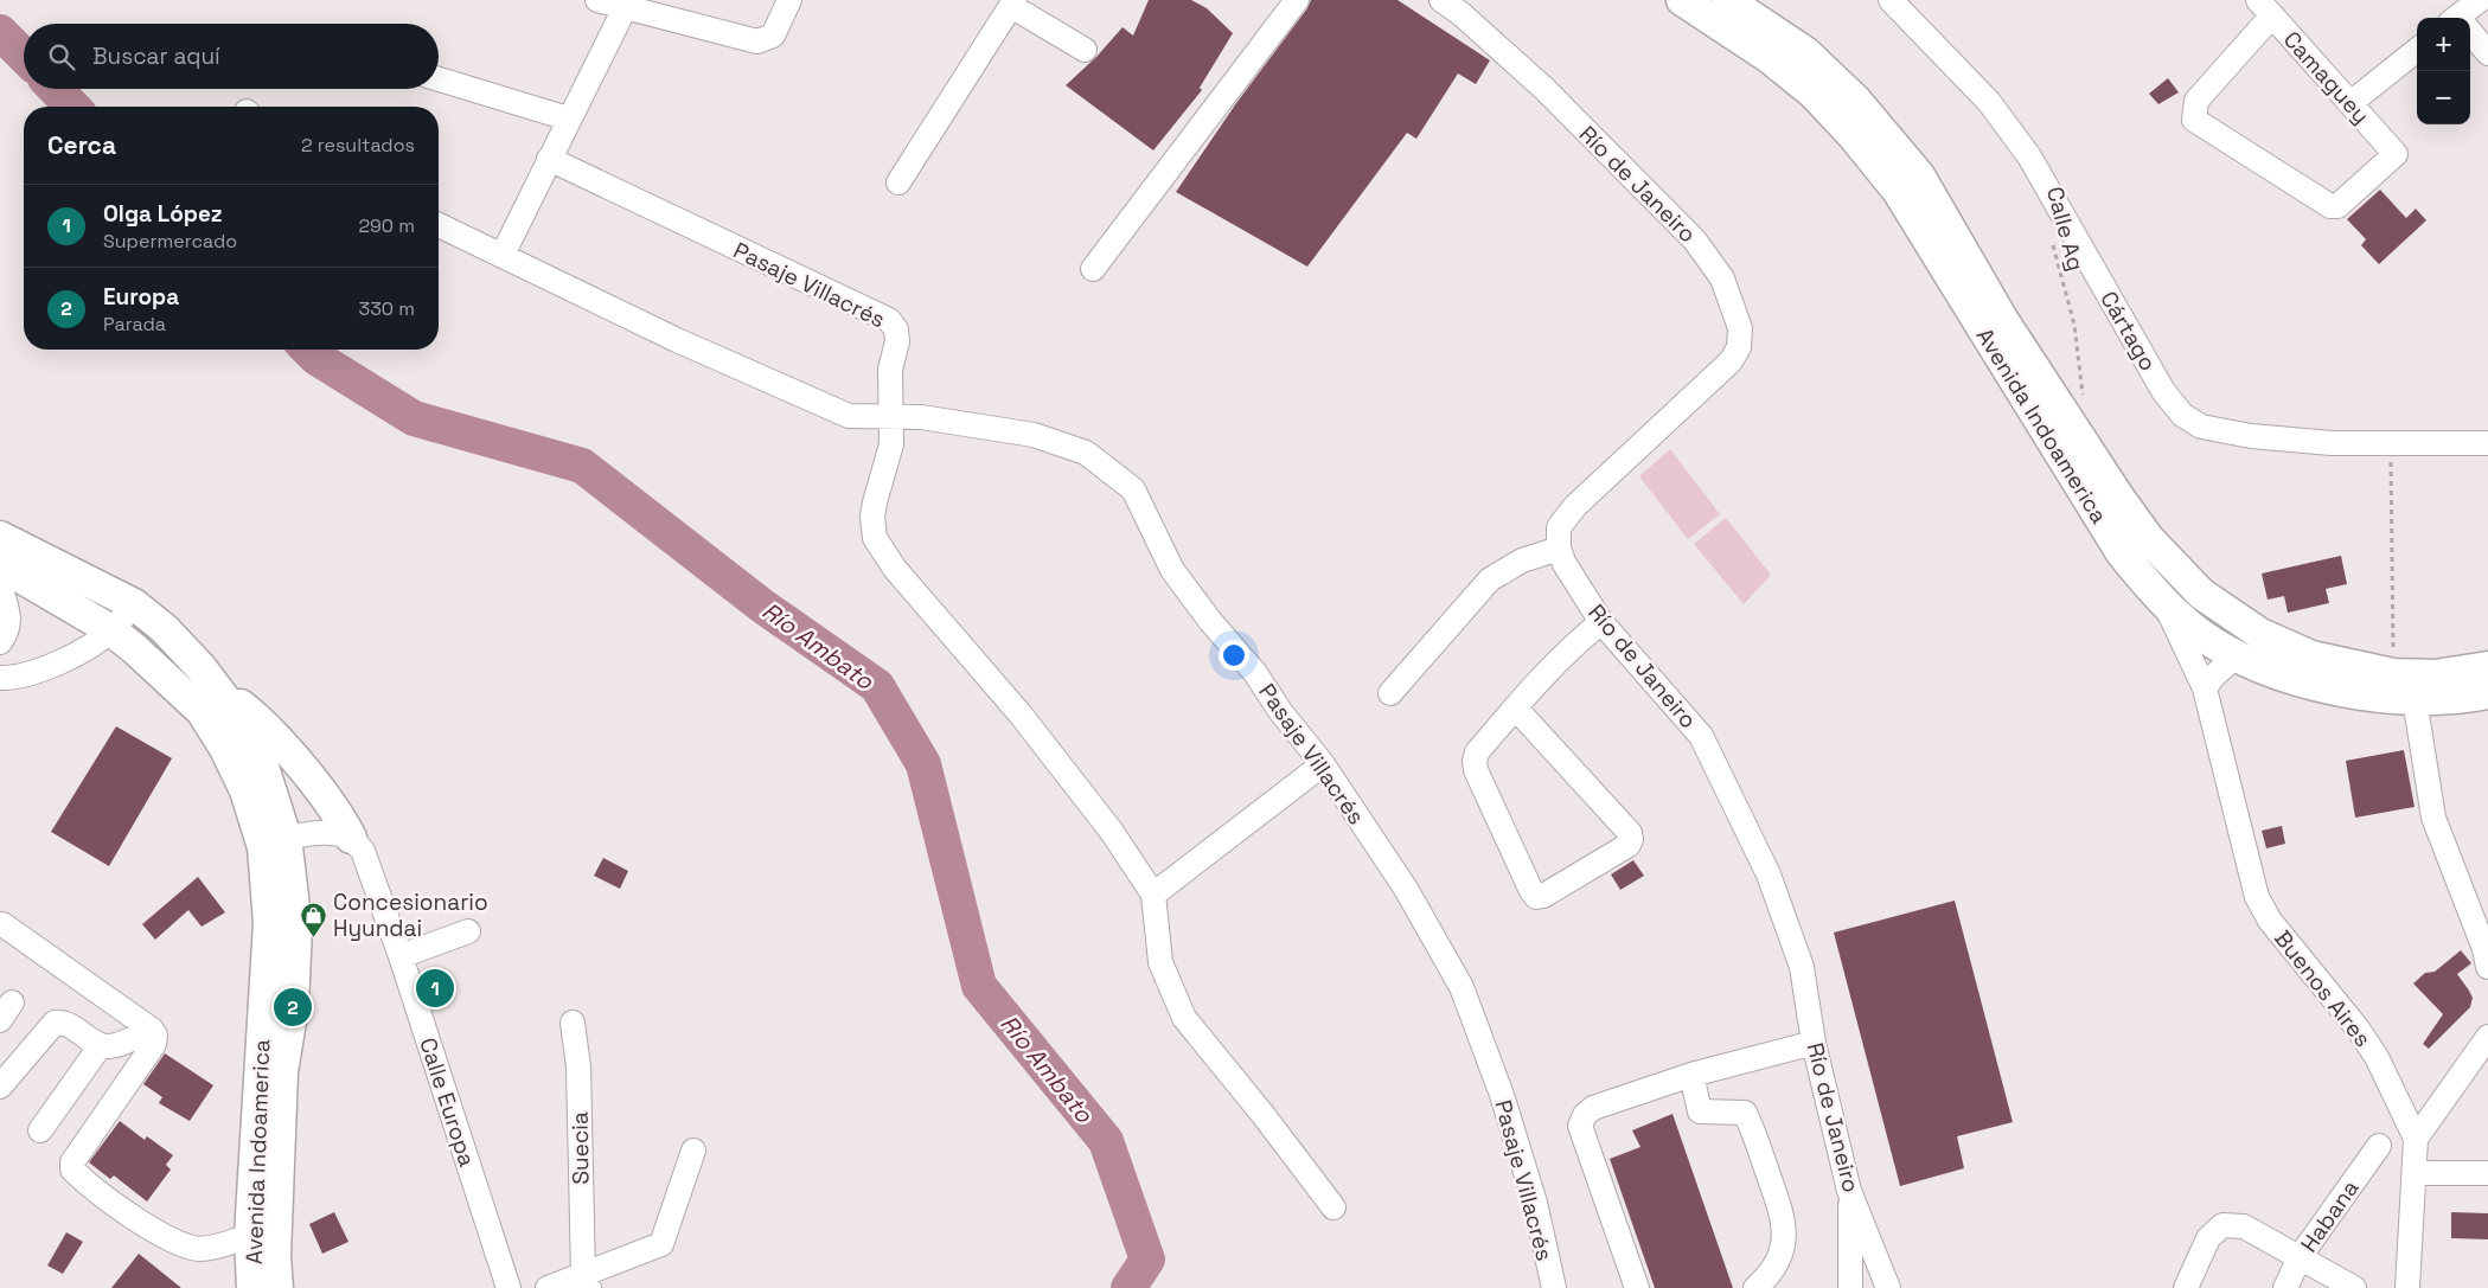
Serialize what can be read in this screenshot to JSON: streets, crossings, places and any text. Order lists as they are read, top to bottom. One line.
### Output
{"streets":{"main road":["Avenida Indoamerica"],"street":["Camaguey","Río de Janeiro","Pasaje Villacrés","Cártago","Buenos Aires","Calle Europa","Suecia","Habana"],"path":["Calle Ag"]},"crossings":[["Avenida Indoamerica","Buenos Aires"]],"water":["Río Ambato"],"places":{"shop":["Concesionario Hyundai"]},"page":{"map_buttons":["+","−"],"search":"Buscar aquí","heading":["Cerca","2 resultados"],"list":[{"mark":"1","name":"Olga López","note":"Supermercado","value":"290 m"},{"mark":"2","name":"Europa","note":"Parada","value":"330 m"}],"pins":["1","2"]}}
